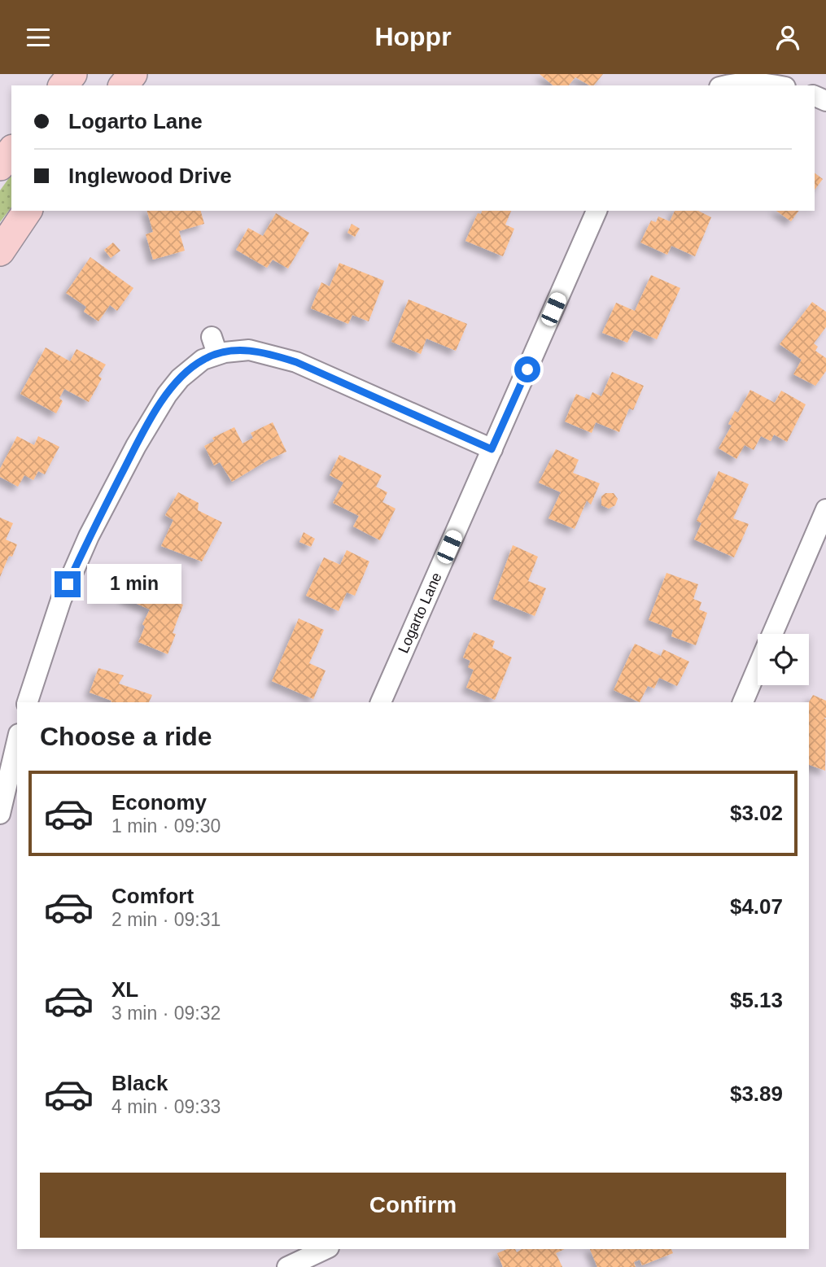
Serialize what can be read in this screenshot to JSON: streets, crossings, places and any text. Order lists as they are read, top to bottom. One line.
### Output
{"streets":{"street":["Logarto Lane"]},"page":{"header":"Hoppr","banner":["Logarto Lane","Inglewood Drive"],"bubble":"1 min","heading":"Choose a ride","list":[{"name":"Economy","note":"1 min · 09:30","value":"$3.02"},{"name":"Comfort","note":"2 min · 09:31","value":"$4.07"},{"name":"XL","note":"3 min · 09:32","value":"$5.13"},{"name":"Black","note":"4 min · 09:33","value":"$3.89"}],"buttons":"Confirm"}}
